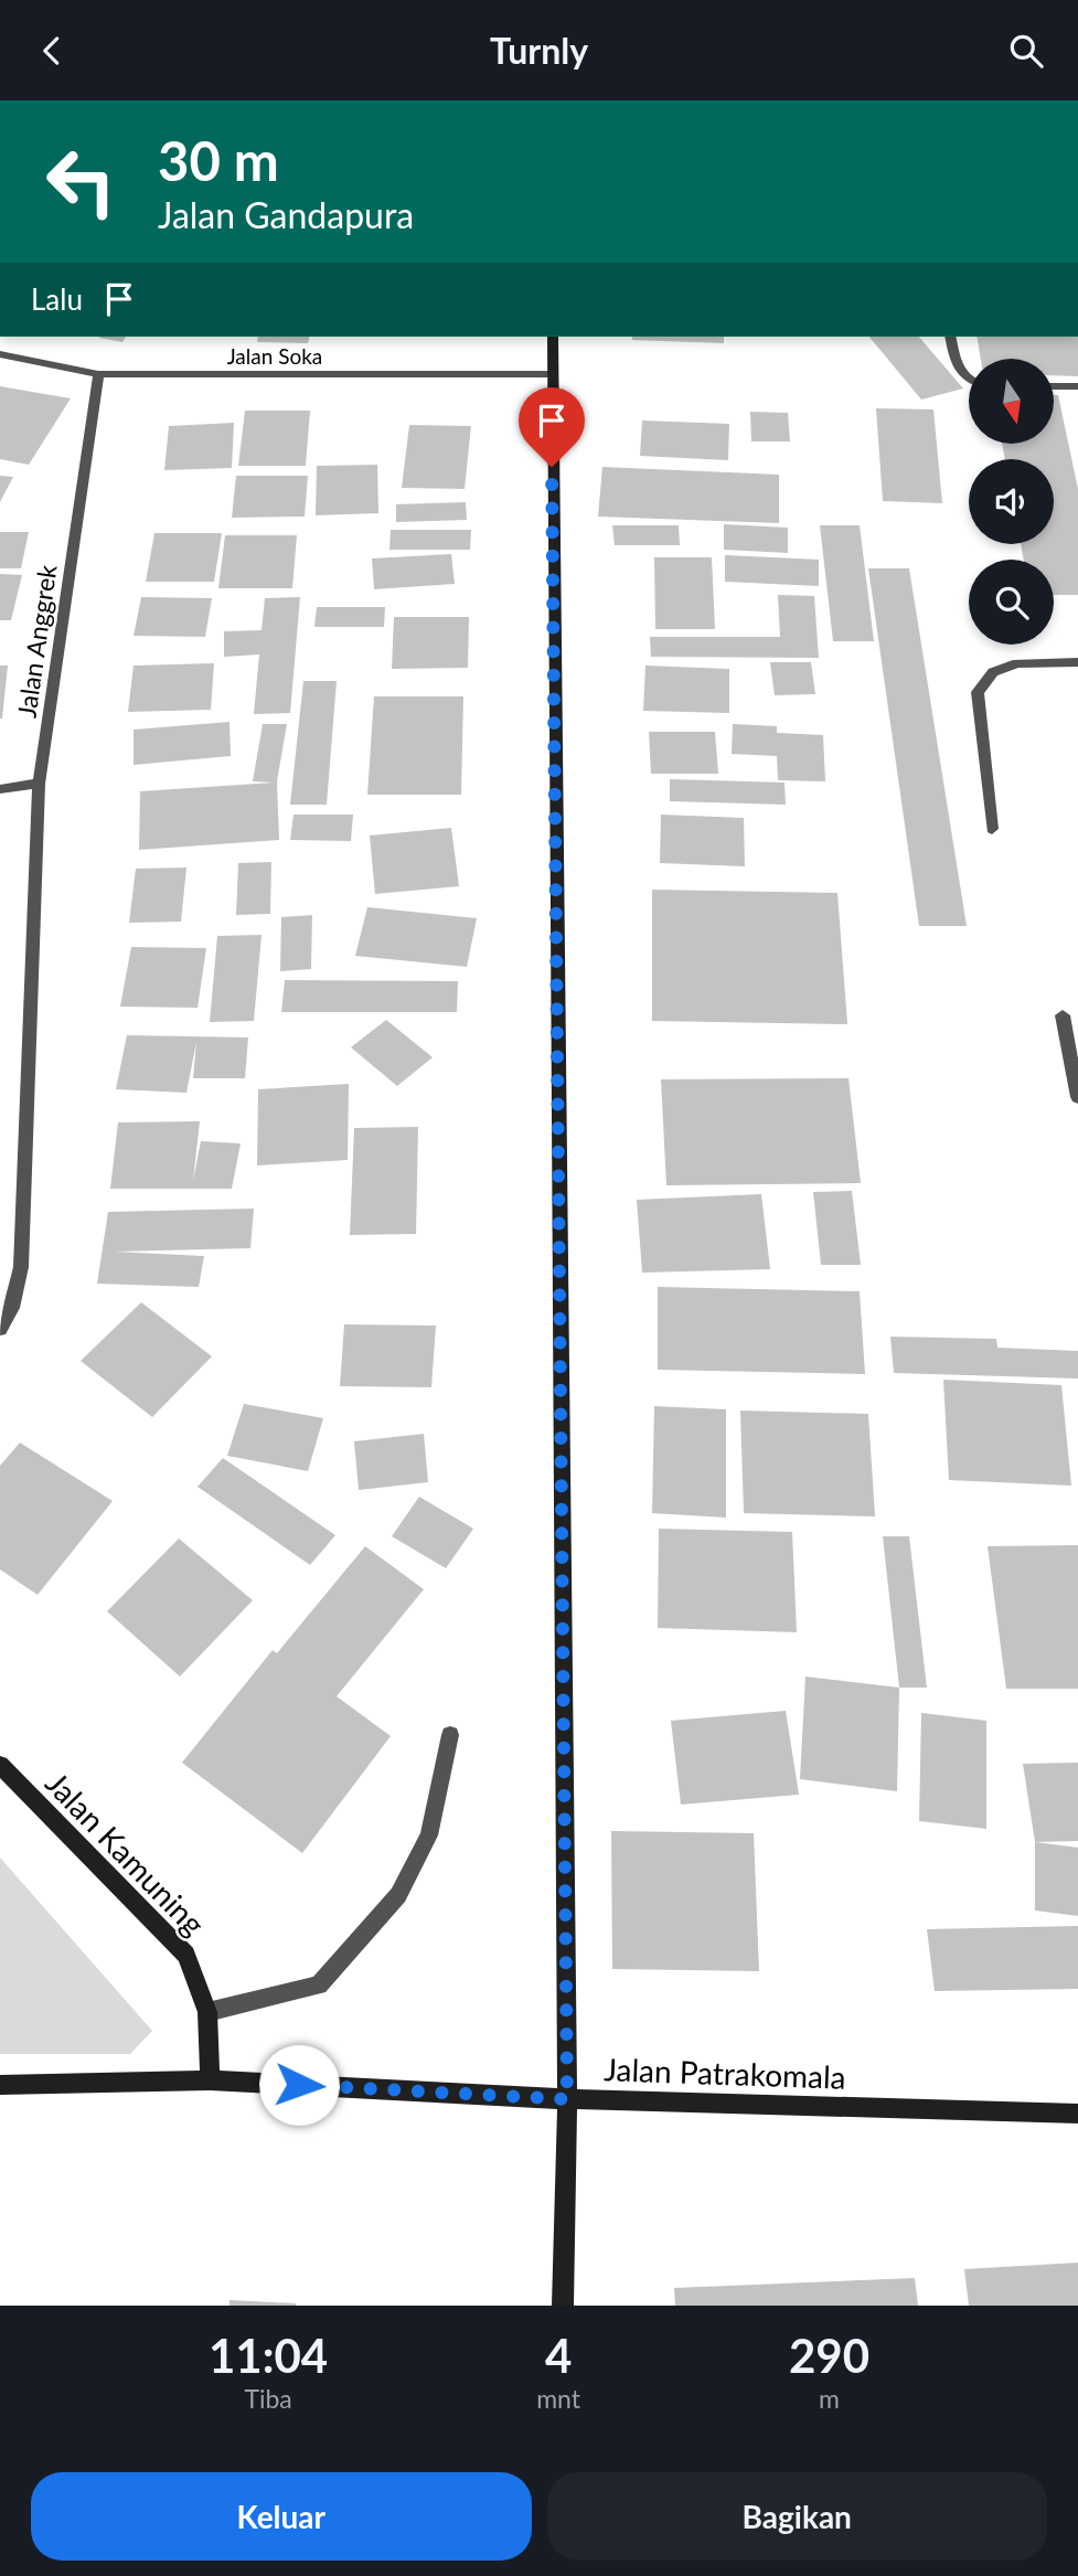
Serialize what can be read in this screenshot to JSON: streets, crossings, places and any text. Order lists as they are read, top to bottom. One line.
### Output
{"streets":{"street":["Jalan Soka","Jalan Anggrek","Jalan Kamuning","Jalan Patrakomala"]},"crossings":[["Jalan Soka","Jalan Anggrek"],["Jalan Kamuning","Jalan Patrakomala"]],"north":"bottom","page":{"header":"Turnly","turn":["30 m","Jalan Gandapura"],"then":"Lalu","eta":["11:04","Tiba","4","mnt","290","m"],"buttons":["Keluar","Bagikan"]}}
